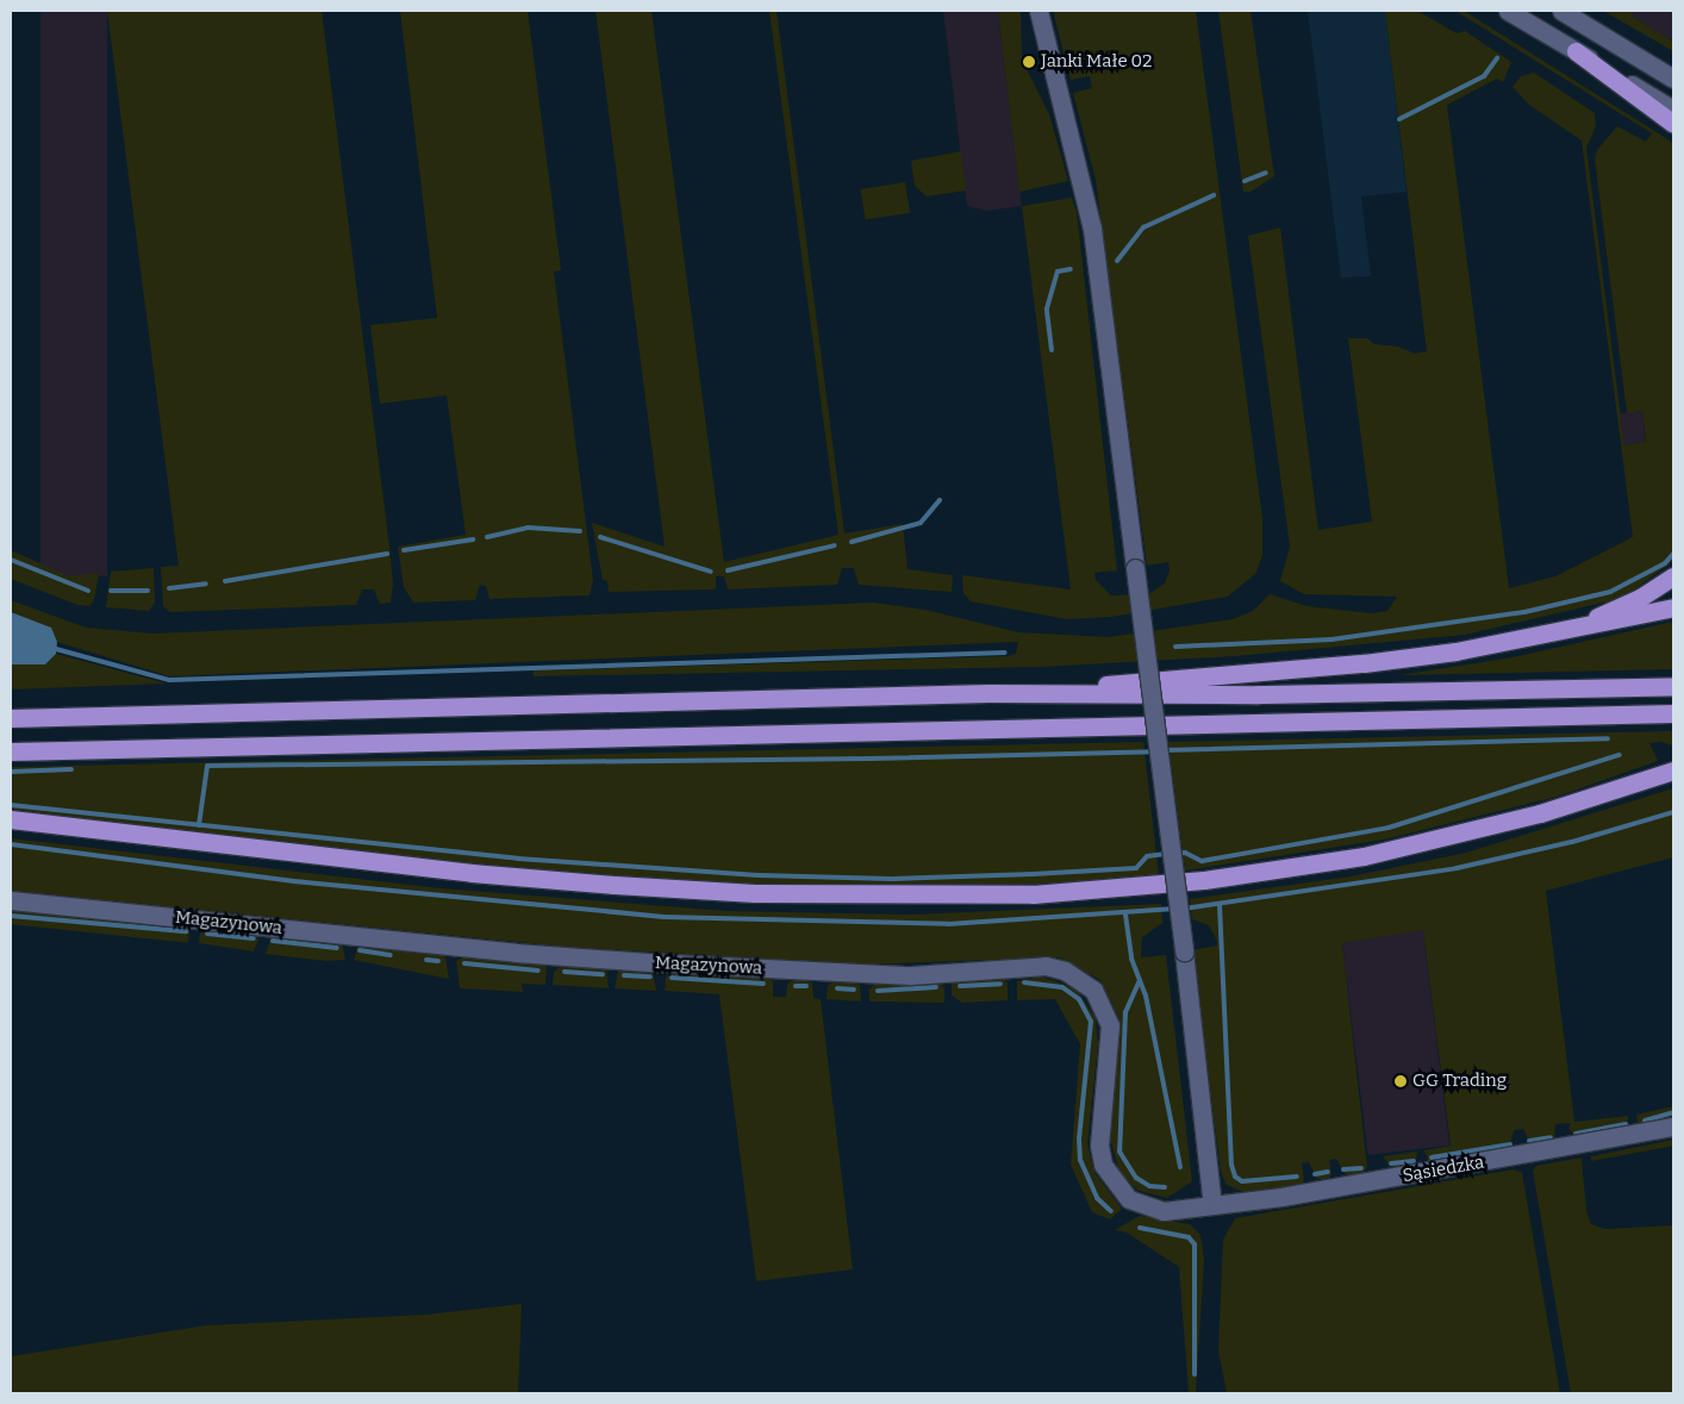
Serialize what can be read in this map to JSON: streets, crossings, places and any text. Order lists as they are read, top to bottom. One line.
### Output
{"streets":{"street":["Magazynowa","Sąsiedzka"]},"crossings":[["Magazynowa","Sąsiedzka"]],"places":["Janki Małe 02","GG Trading"]}
